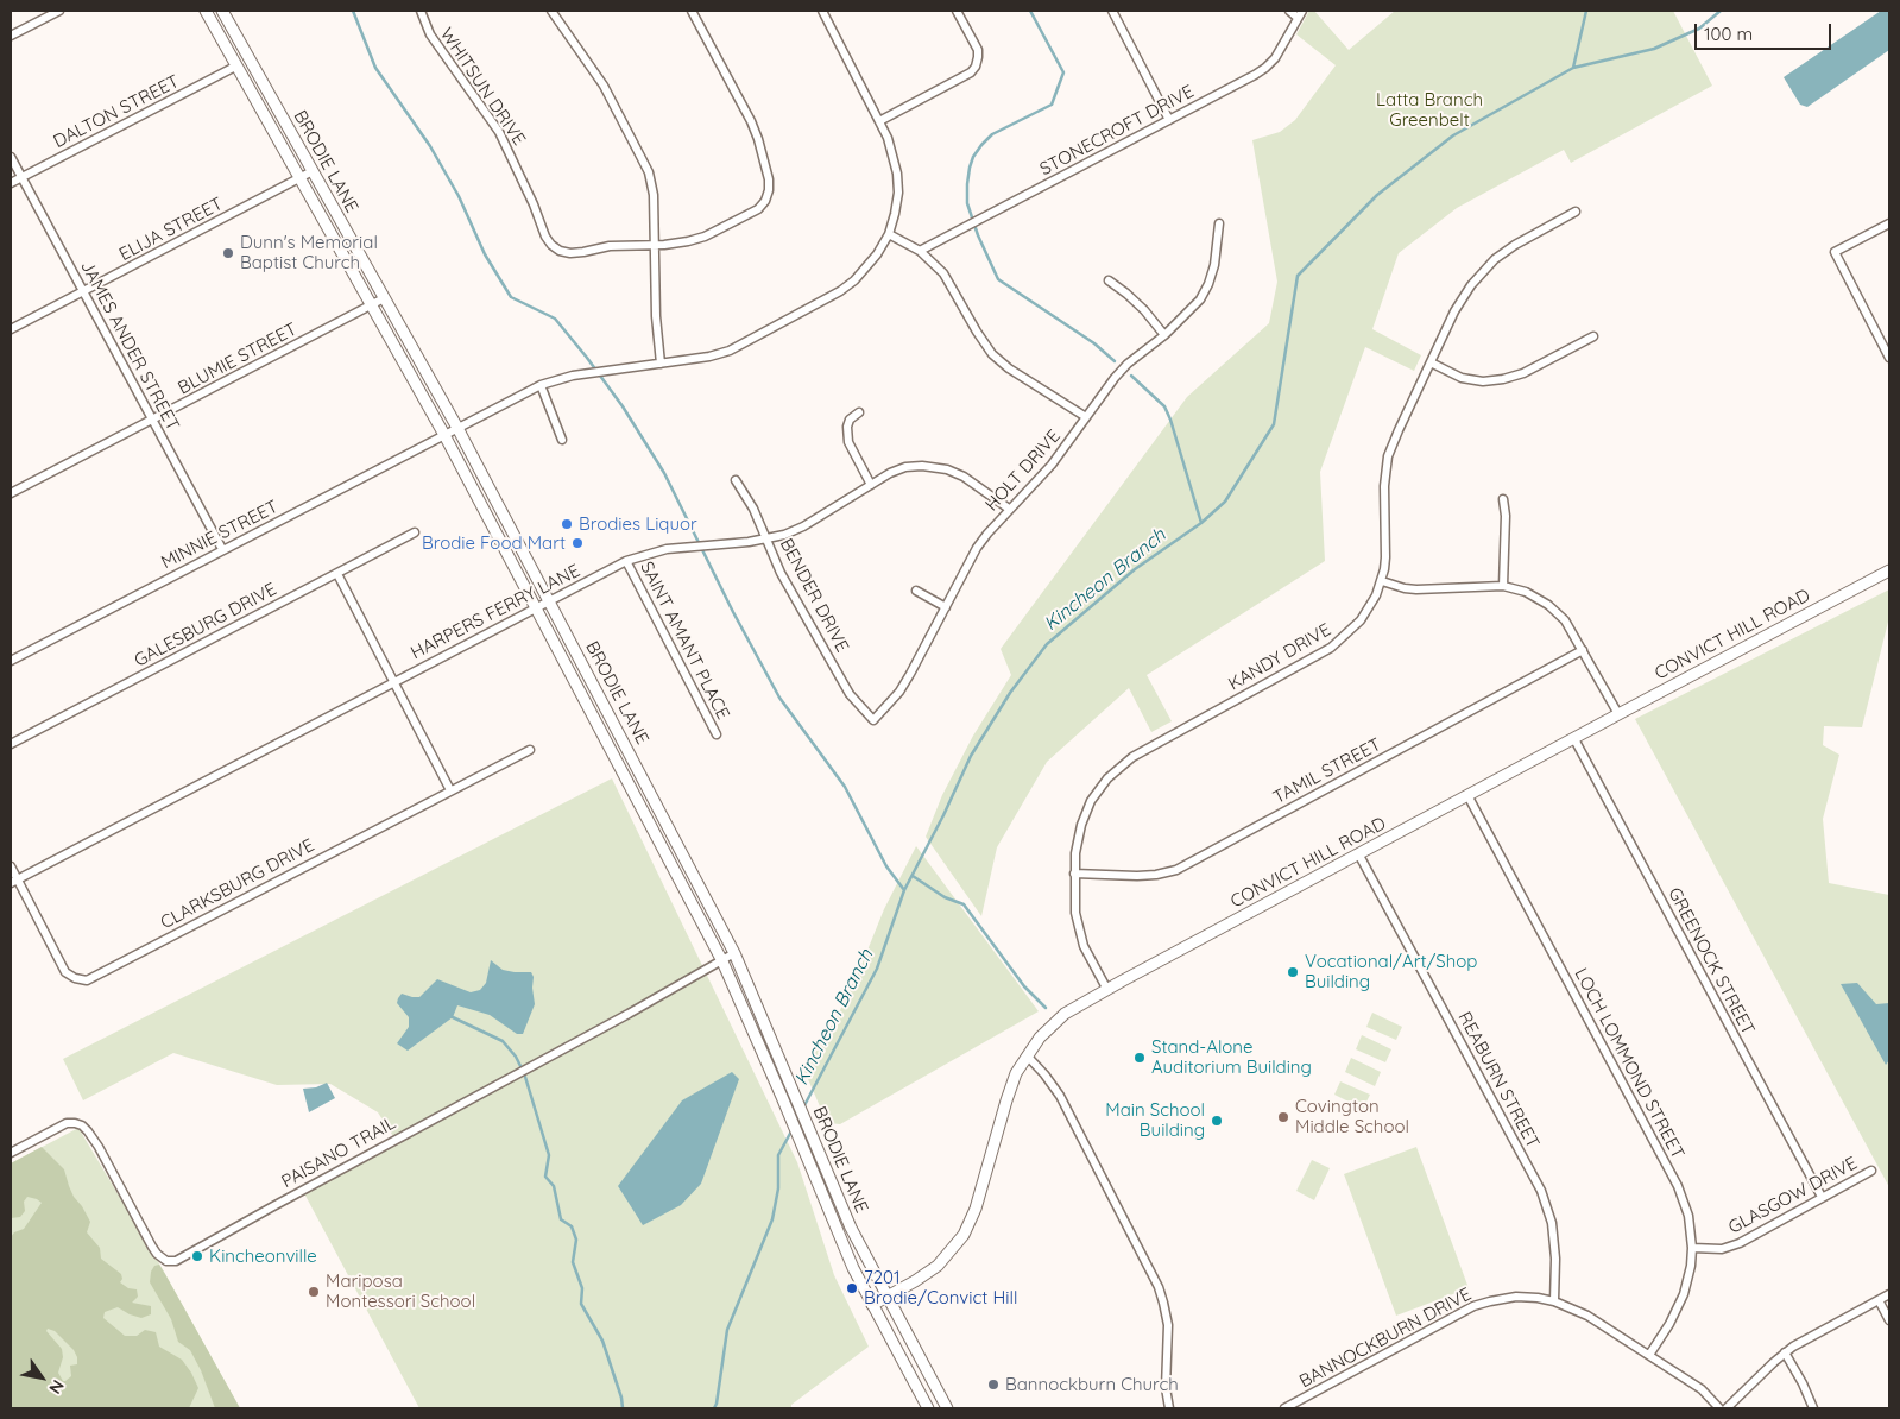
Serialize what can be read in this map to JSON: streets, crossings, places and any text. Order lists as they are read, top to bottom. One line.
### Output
{"streets":{"main road":["BRODIE LANE","CONVICT HILL ROAD"],"street":["WHITSUN DRIVE","DALTON STREET","STONECROFT DRIVE","ELIJA STREET","JAMES ANDER STREET","BLUMIE STREET","HOLT DRIVE","MINNIE STREET","BENDER DRIVE","HARPERS FERRY LANE","GALESBURG DRIVE","SAINT AMANT PLACE","KANDY DRIVE","TAMIL STREET","CLARKSBURG DRIVE","GREENOCK STREET","LOCH LOMMOND STREET","REABURN STREET","PAISANO TRAIL","GLASGOW DRIVE","BANNOCKBURN DRIVE"]},"crossings":[["DALTON STREET","BRODIE LANE"],["DALTON STREET","JAMES ANDER STREET"],["BRODIE LANE","ELIJA STREET"],["BRODIE LANE","BLUMIE STREET"],["BRODIE LANE","MINNIE STREET"],["BRODIE LANE","HARPERS FERRY LANE"],["BRODIE LANE","CONVICT HILL ROAD"],["BRODIE LANE","PAISANO TRAIL"],["ELIJA STREET","JAMES ANDER STREET"],["JAMES ANDER STREET","BLUMIE STREET"],["JAMES ANDER STREET","MINNIE STREET"],["HOLT DRIVE","BENDER DRIVE"],["HOLT DRIVE","HARPERS FERRY LANE"],["BENDER DRIVE","HARPERS FERRY LANE"],["HARPERS FERRY LANE","SAINT AMANT PLACE"],["HARPERS FERRY LANE","CLARKSBURG DRIVE"],["CONVICT HILL ROAD","KANDY DRIVE"],["CONVICT HILL ROAD","GREENOCK STREET"],["CONVICT HILL ROAD","LOCH LOMMOND STREET"],["CONVICT HILL ROAD","REABURN STREET"],["KANDY DRIVE","TAMIL STREET"],["GREENOCK STREET","GLASGOW DRIVE"],["LOCH LOMMOND STREET","GLASGOW DRIVE"],["LOCH LOMMOND STREET","BANNOCKBURN DRIVE"],["REABURN STREET","BANNOCKBURN DRIVE"]],"water":["Kincheon Branch"],"parks":["Latta Branch Greenbelt"],"places":["Dunn's Memorial Baptist Church","Brodies Liquor","Brodie Food Mart","Vocational/Art/Shop Building","Stand-Alone Auditorium Building","Covington Middle School","Main School Building","Kincheonville","7201 Brodie/Convict Hill","Mariposa Montessori School","Bannockburn Church"],"scale_bar":"100 m","north":"bottom right"}
